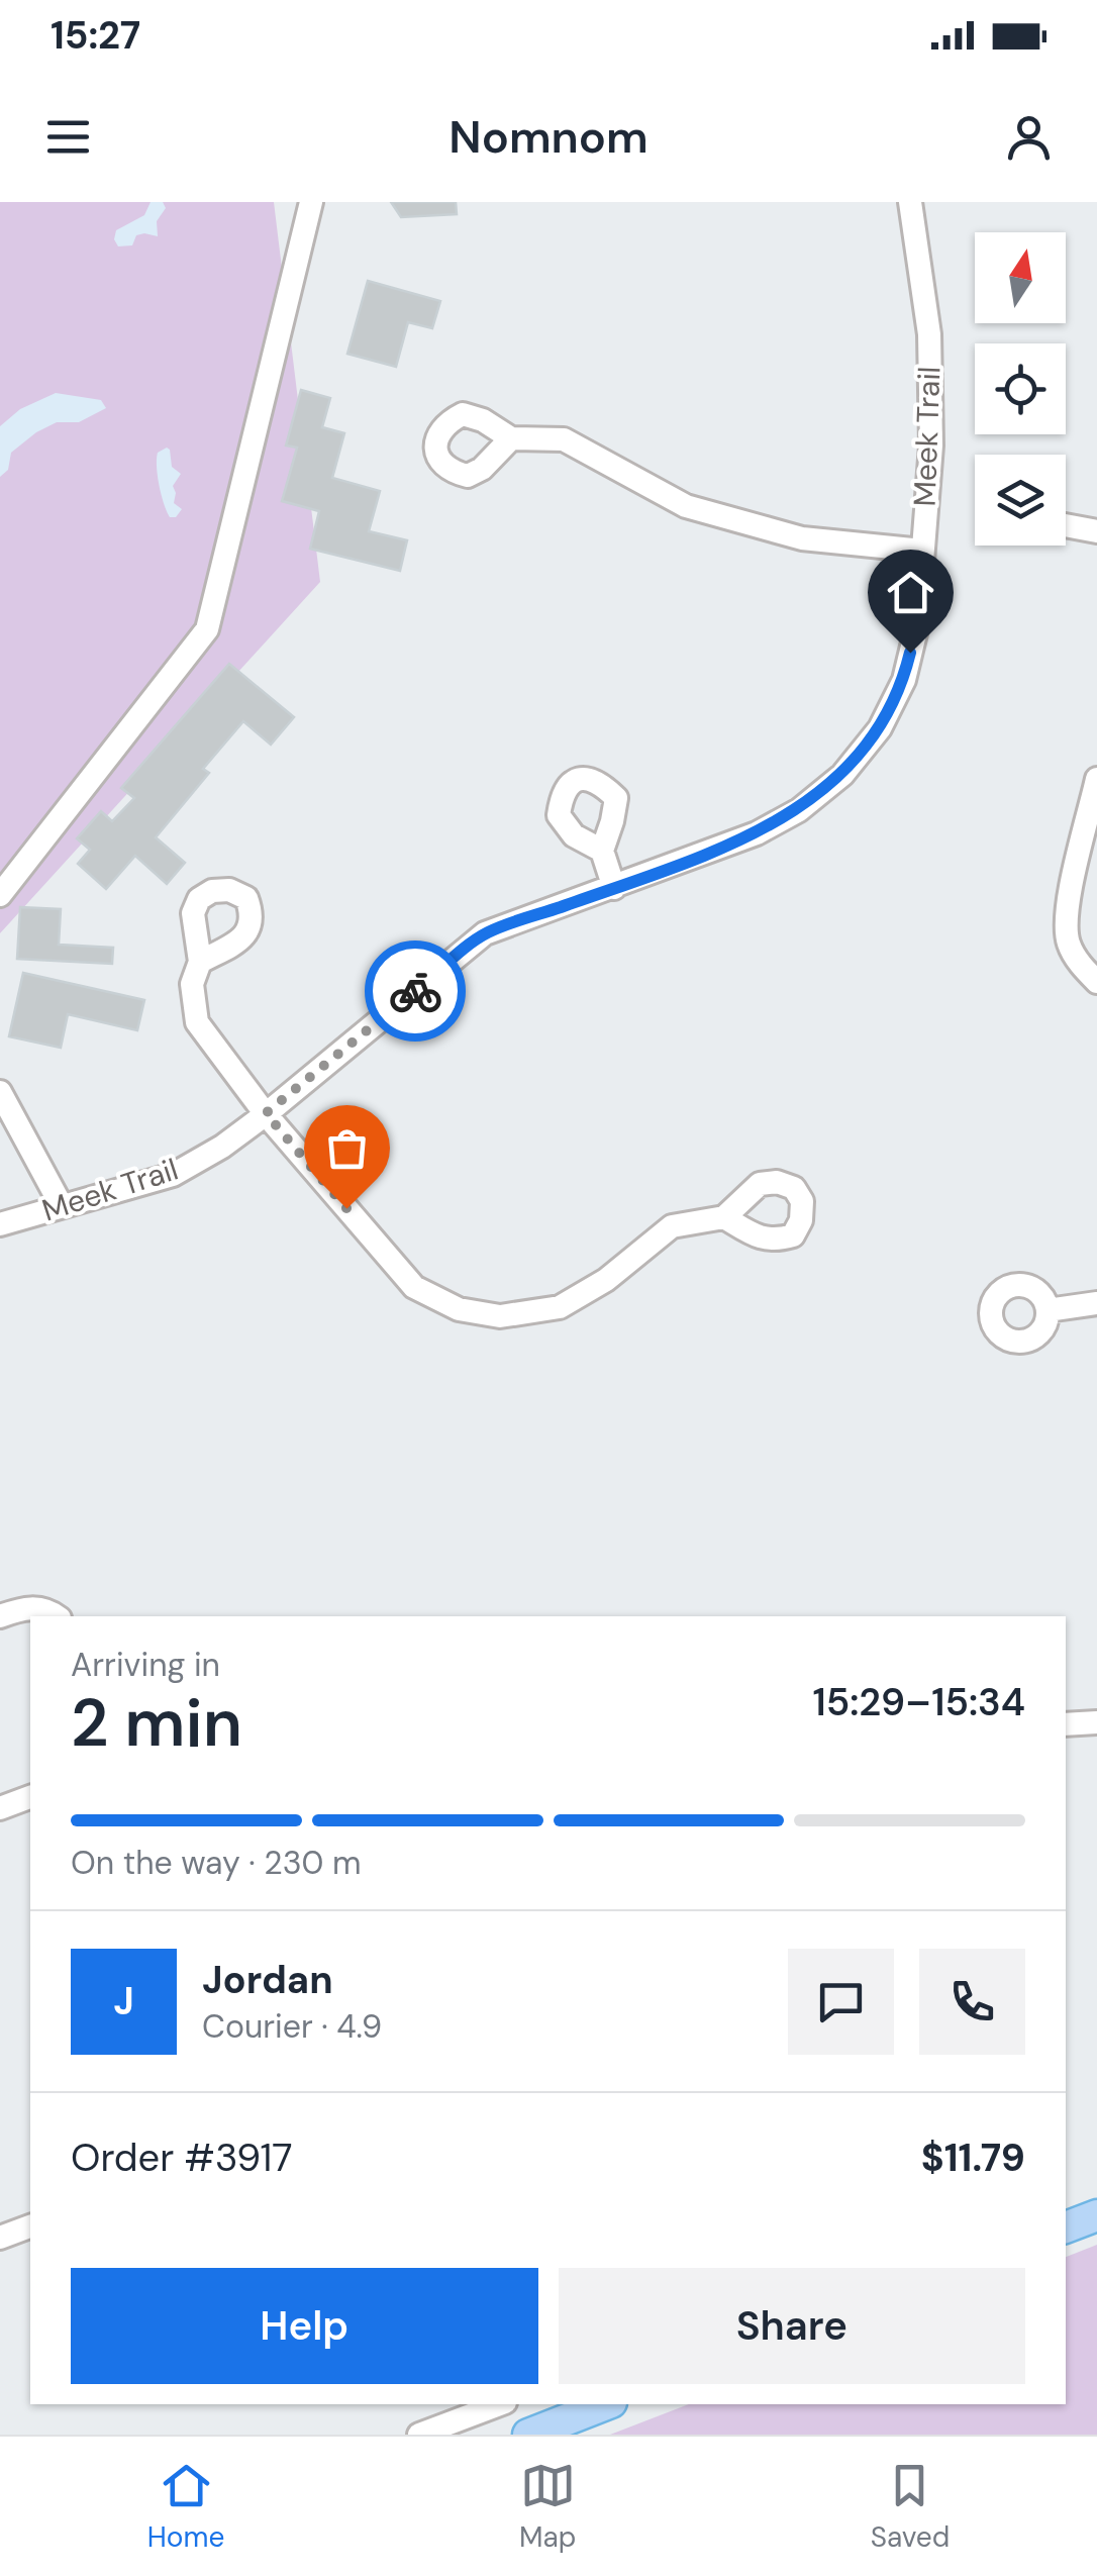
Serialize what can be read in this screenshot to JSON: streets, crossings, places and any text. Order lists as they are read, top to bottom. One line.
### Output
{"streets":{"street":["Meek Trail"]},"north":"top","page":{"status":"15:27","header":"Nomnom","heading":["2 min","Arriving in","15:29–15:34"],"panel":["Jordan","Courier · 4.9","Order #3917","$11.79"],"bar":"On the way · 230 m","round":"J","buttons":["Help","Share"],"tabs":["Home","Map","Saved"]}}
